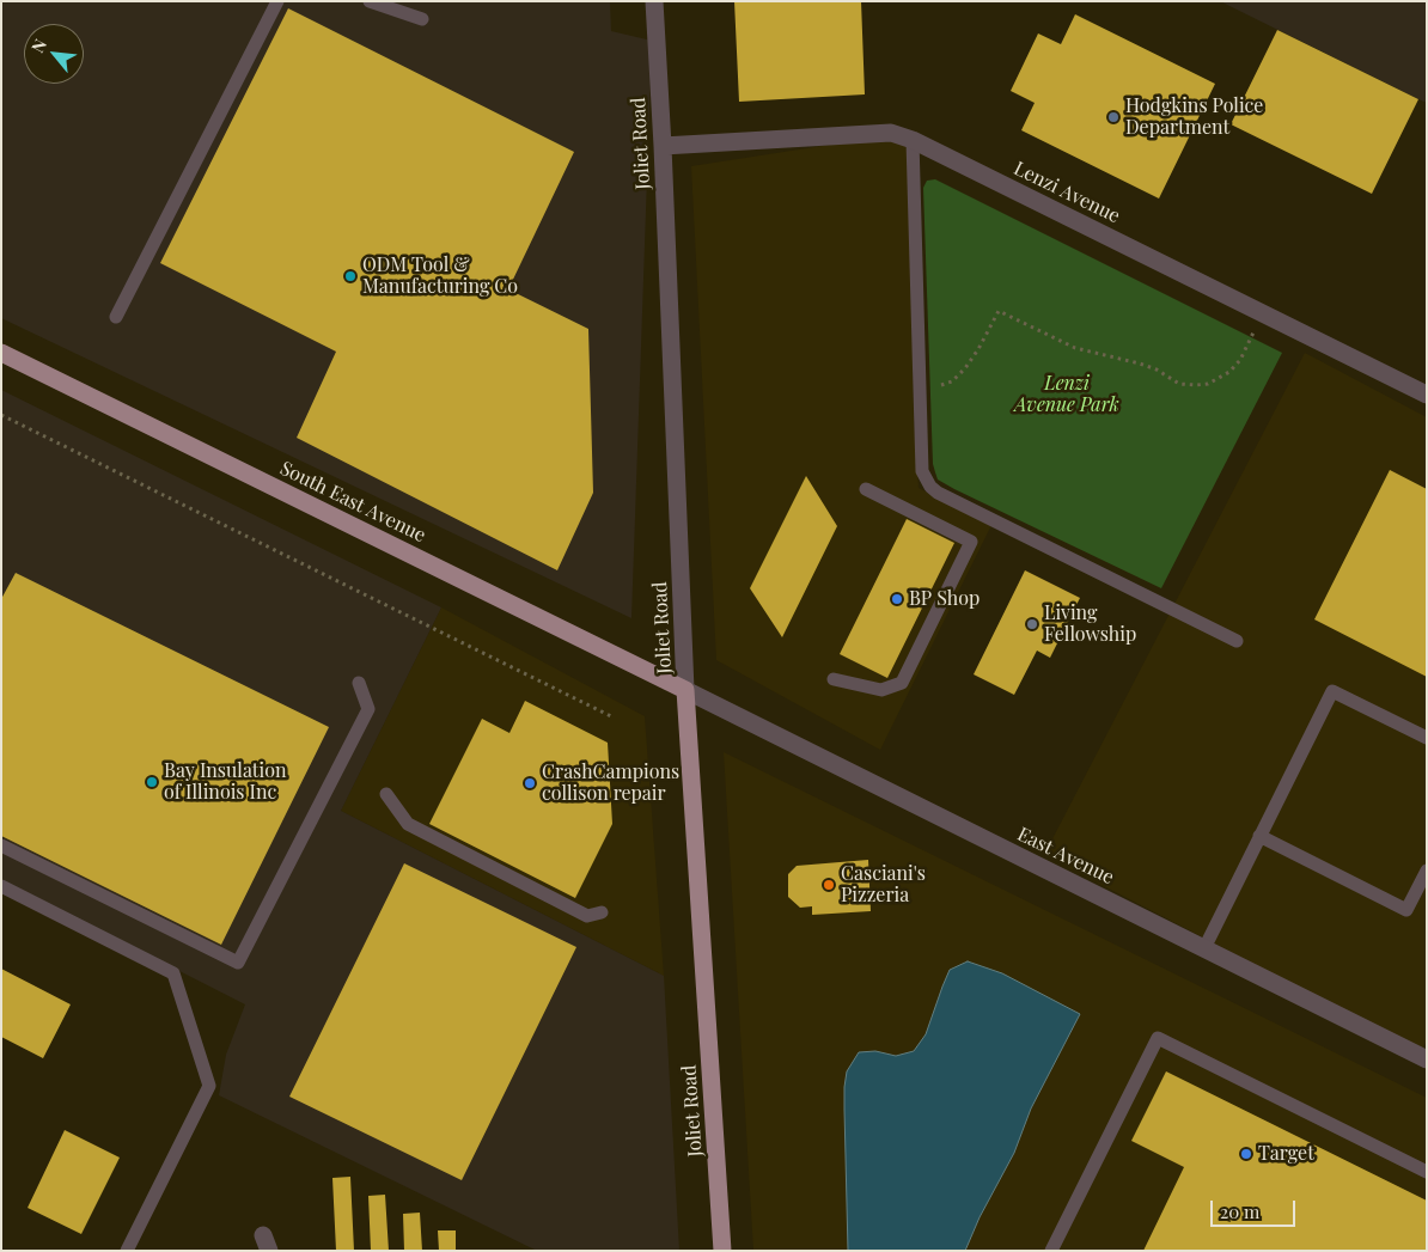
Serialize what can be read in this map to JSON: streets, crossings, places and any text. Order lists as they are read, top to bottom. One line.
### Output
{"streets":{"main road":["Joliet Road","South East Avenue"],"street":["Lenzi Avenue","East Avenue"]},"crossings":[["Joliet Road","Lenzi Avenue"],["Joliet Road","South East Avenue"],["Joliet Road","East Avenue"],["South East Avenue","East Avenue"]],"parks":["Lenzi Avenue Park"],"places":["Hodgkins Police Department","ODM Tool & Manufacturing Co","BP Shop","Living Fellowship","Bay Insulation of Illinois Inc","CrashCampions collison repair","Casciani's Pizzeria","Target"],"scale_bar":"20 m","north":"top left"}
